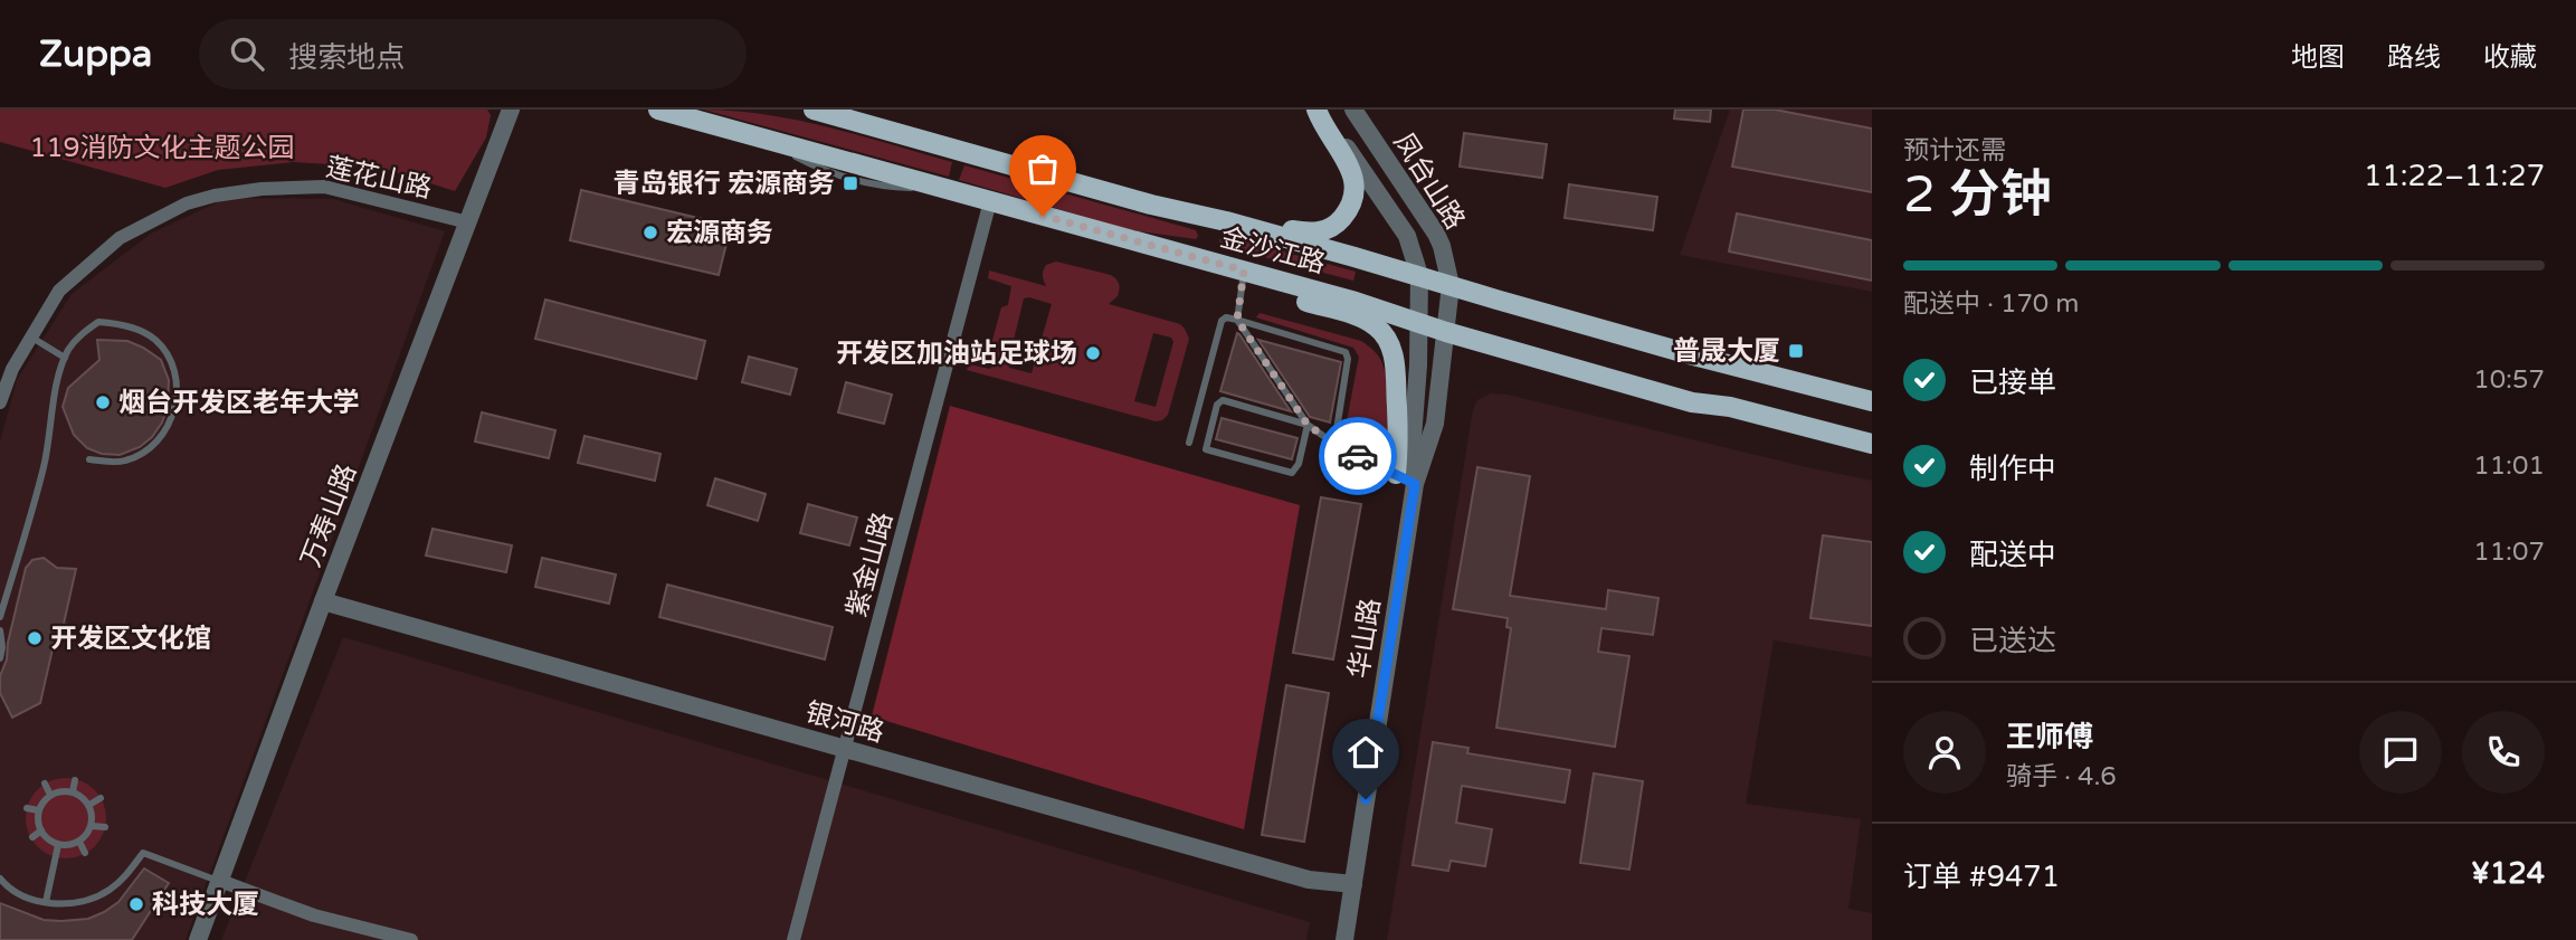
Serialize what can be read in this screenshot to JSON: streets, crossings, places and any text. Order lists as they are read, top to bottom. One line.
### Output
{"streets":{"main road":["金沙江路"],"street":["莲花山路","凤台山路","万寿山路","紫金山路","华山路","银河路"]},"crossings":[["莲花山路","万寿山路"],["凤台山路","金沙江路"],["凤台山路","华山路"],["金沙江路","紫金山路"],["万寿山路","银河路"],["紫金山路","银河路"],["华山路","银河路"]],"parks":["119消防文化主题公园"],"places":{"transit":["青岛银行 宏源商务","普晟大厦"],"other":["宏源商务","开发区加油站足球场","烟台开发区老年大学","开发区文化馆","科技大厦"]},"page":{"header":"Zuppa","search":"搜索地点","nav":["地图","路线","收藏"],"heading":["2 分钟","预计还需","11:22–11:27"],"panel":["王师傅","骑手 · 4.6","订单 #9471","¥124"],"bar":"配送中 · 170 m","list":[["已接单","10:57"],["制作中","11:01"],["配送中","11:07"],"已送达"]}}
